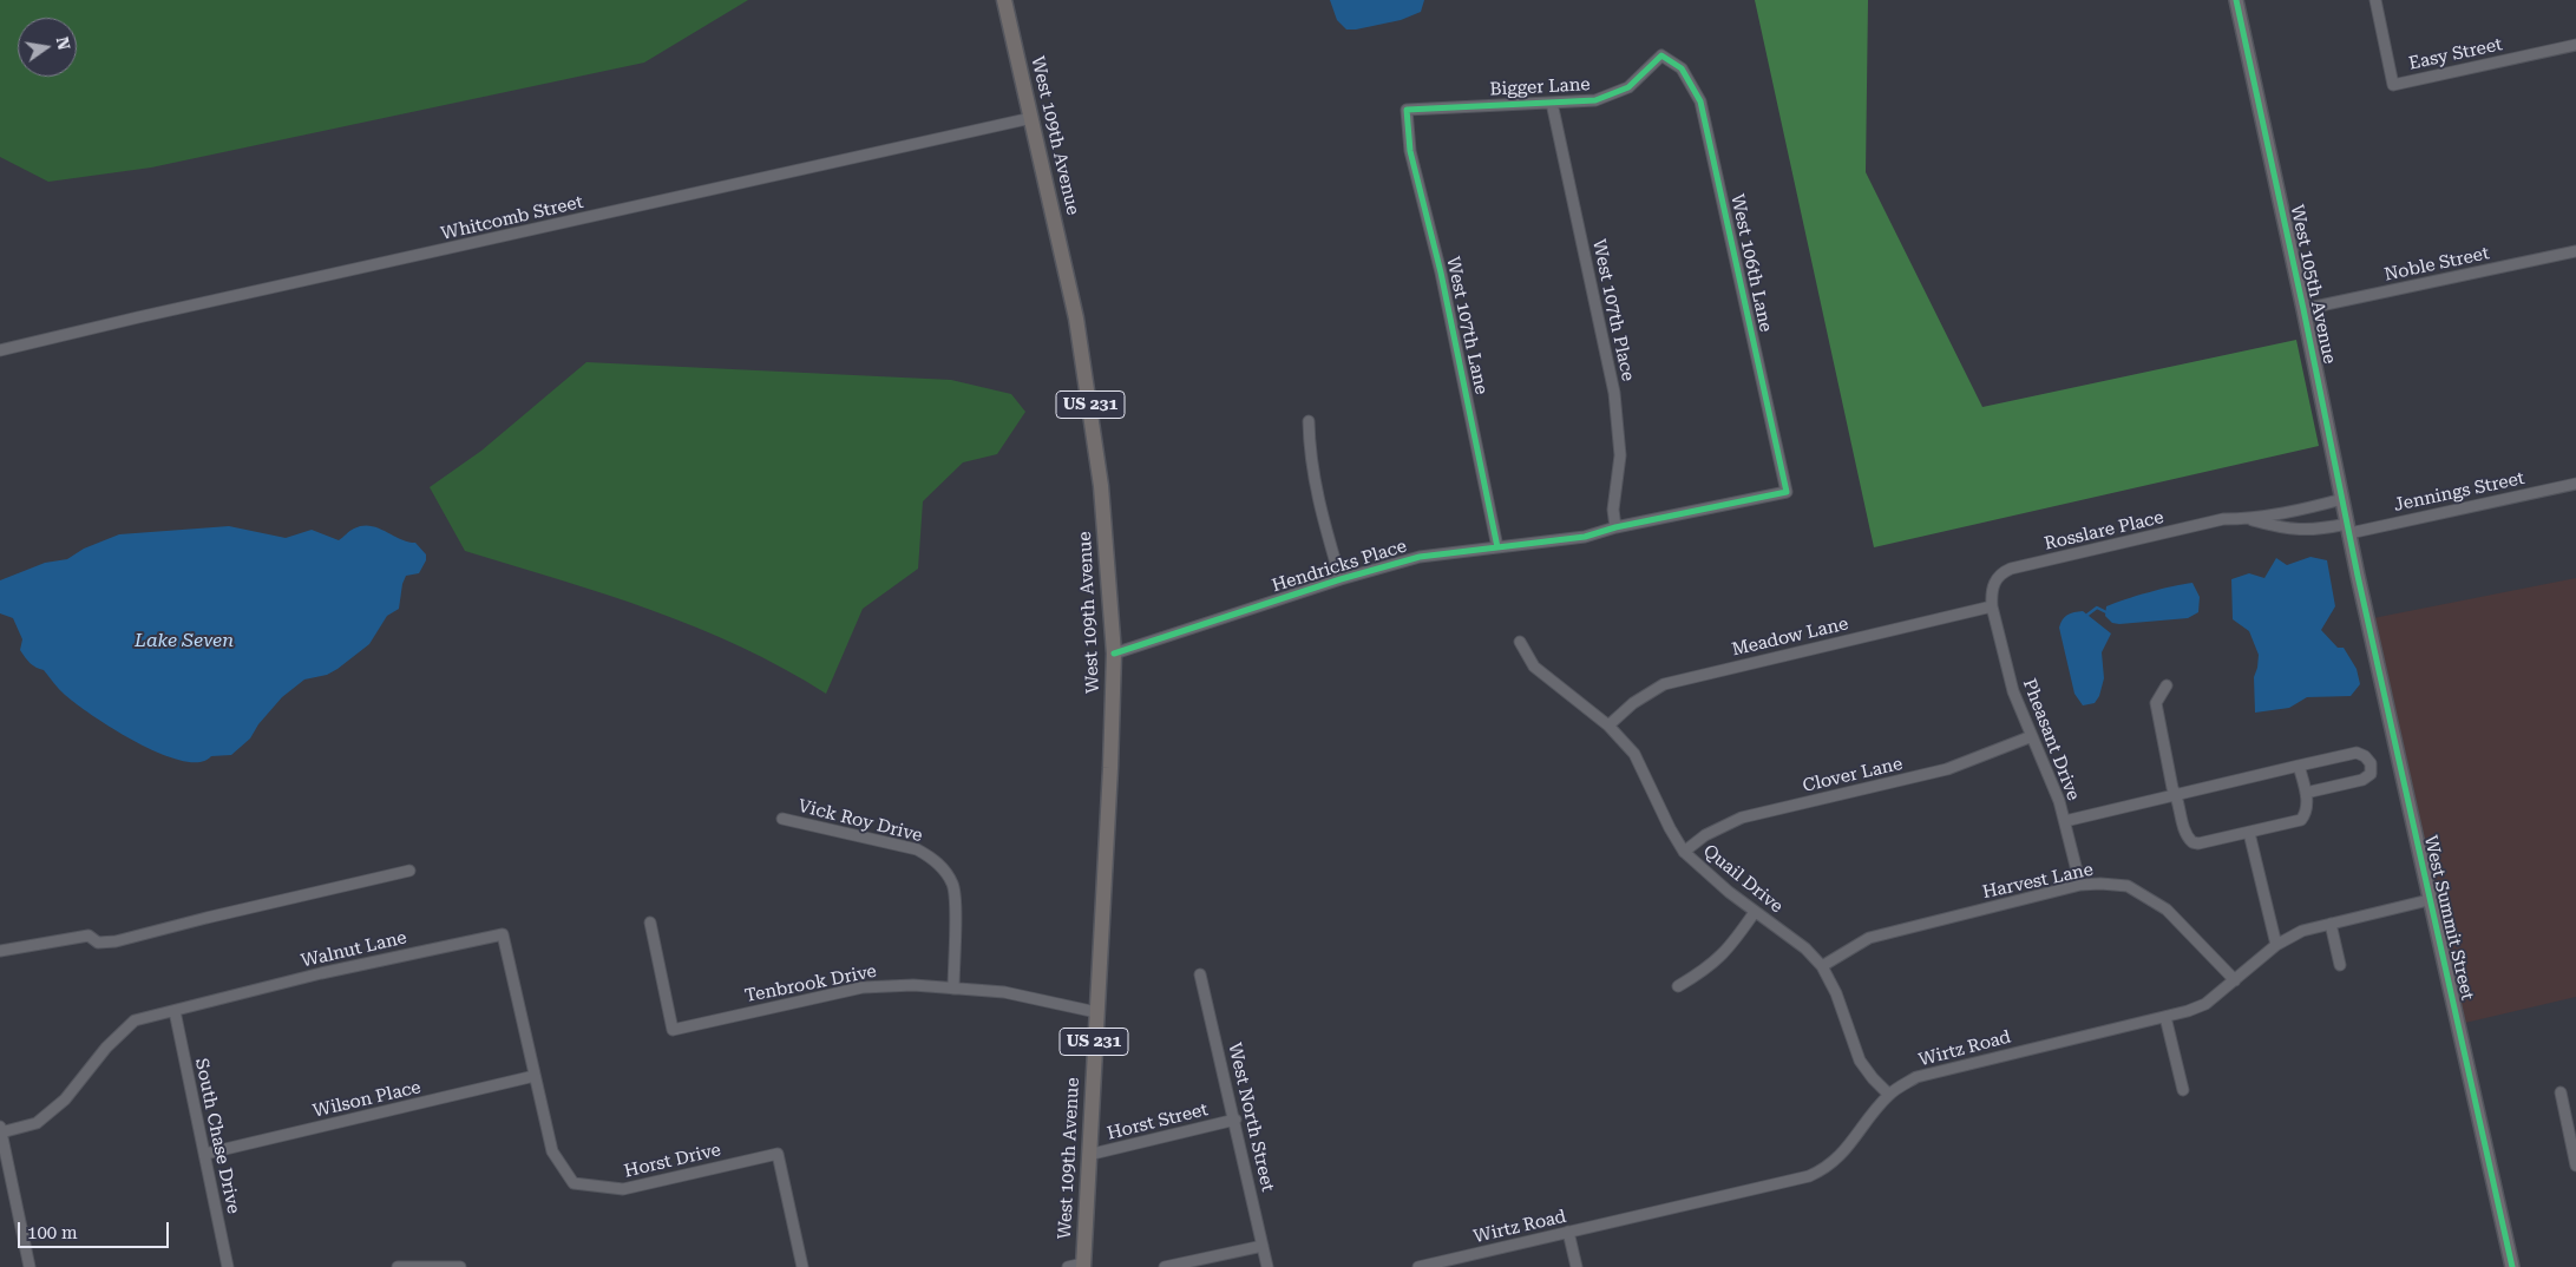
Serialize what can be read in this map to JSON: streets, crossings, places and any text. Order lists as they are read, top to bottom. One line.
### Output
{"streets":{"main road":["West 109th Avenue","US 231"],"street":["Easy Street","Bigger Lane","Whitcomb Street","West 106th Lane","Noble Street","West 105th Avenue","West 107th Place","West 107th Lane","Jennings Street","Rosslare Place","Hendricks Place","Meadow Lane","Pheasant Drive","Clover Lane","Vick Roy Drive","Quail Drive","Harvest Lane","West Summit Street","Walnut Lane","Tenbrook Drive","Wirtz Road","Wilson Place","West North Street","Horst Street","South Chase Drive","Horst Drive"]},"crossings":[["Bigger Lane","West 106th Lane"],["Bigger Lane","West 107th Place"],["Bigger Lane","West 107th Lane"],["West 109th Avenue","Whitcomb Street"],["West 109th Avenue","Hendricks Place"],["West 109th Avenue","Tenbrook Drive"],["West 109th Avenue","Horst Street"],["West 106th Lane","Hendricks Place"],["Noble Street","West 105th Avenue"],["West 105th Avenue","Jennings Street"],["West 105th Avenue","Rosslare Place"],["West 105th Avenue","West Summit Street"],["West 107th Place","Hendricks Place"],["West 107th Lane","Hendricks Place"],["Jennings Street","Rosslare Place"],["Rosslare Place","Meadow Lane"],["Rosslare Place","Pheasant Drive"],["Meadow Lane","Pheasant Drive"],["Meadow Lane","Quail Drive"],["Pheasant Drive","Clover Lane"],["Pheasant Drive","Harvest Lane"],["Clover Lane","Quail Drive"],["Vick Roy Drive","Tenbrook Drive"],["Quail Drive","Harvest Lane"],["Quail Drive","Wirtz Road"],["Harvest Lane","Wirtz Road"],["West Summit Street","Wirtz Road"],["Walnut Lane","Wilson Place"],["Walnut Lane","South Chase Drive"],["Walnut Lane","Horst Drive"],["Wilson Place","South Chase Drive"],["West North Street","Horst Street"]],"water":["Lake Seven"],"scale_bar":"100 m","north":"right"}
